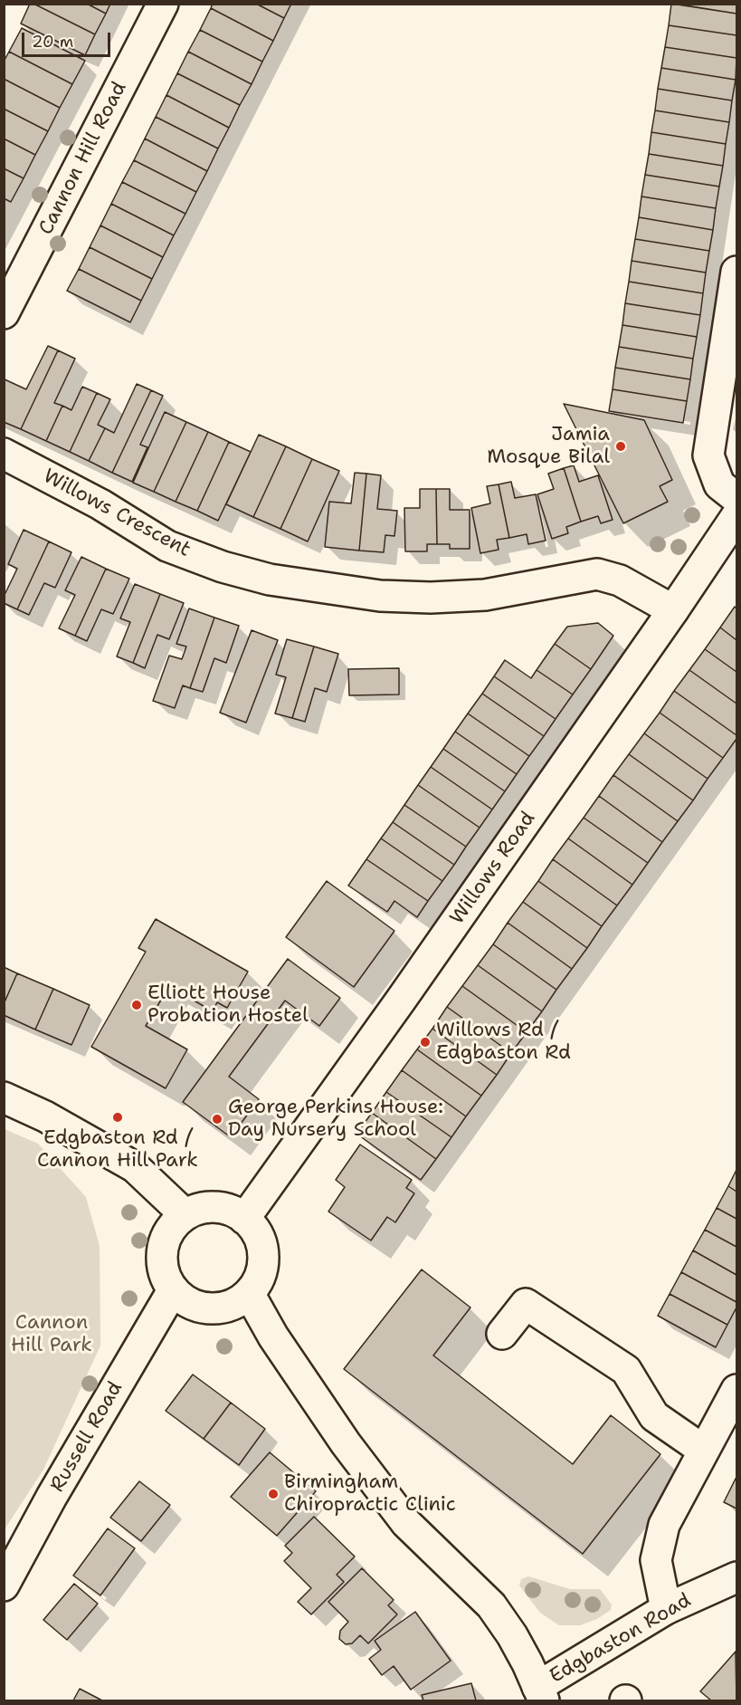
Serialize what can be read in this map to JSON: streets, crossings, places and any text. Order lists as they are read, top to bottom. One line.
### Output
{"streets":{"street":["Cannon Hill Road","Willows Crescent","Willows Road","Russell Road","Edgbaston Road"]},"crossings":[["Willows Crescent","Willows Road"],["Willows Road","Russell Road"],["Willows Road","Edgbaston Road"],["Russell Road","Edgbaston Road"]],"parks":["Cannon Hill Park"],"places":["Jamia Mosque Bilal","Elliott House Probation Hostel","Willows Rd / Edgbaston Rd","Edgbaston Rd / Cannon Hill Park","George Perkins House: Day Nursery School","Birmingham Chiropractic Clinic"],"scale_bar":"20 m"}
